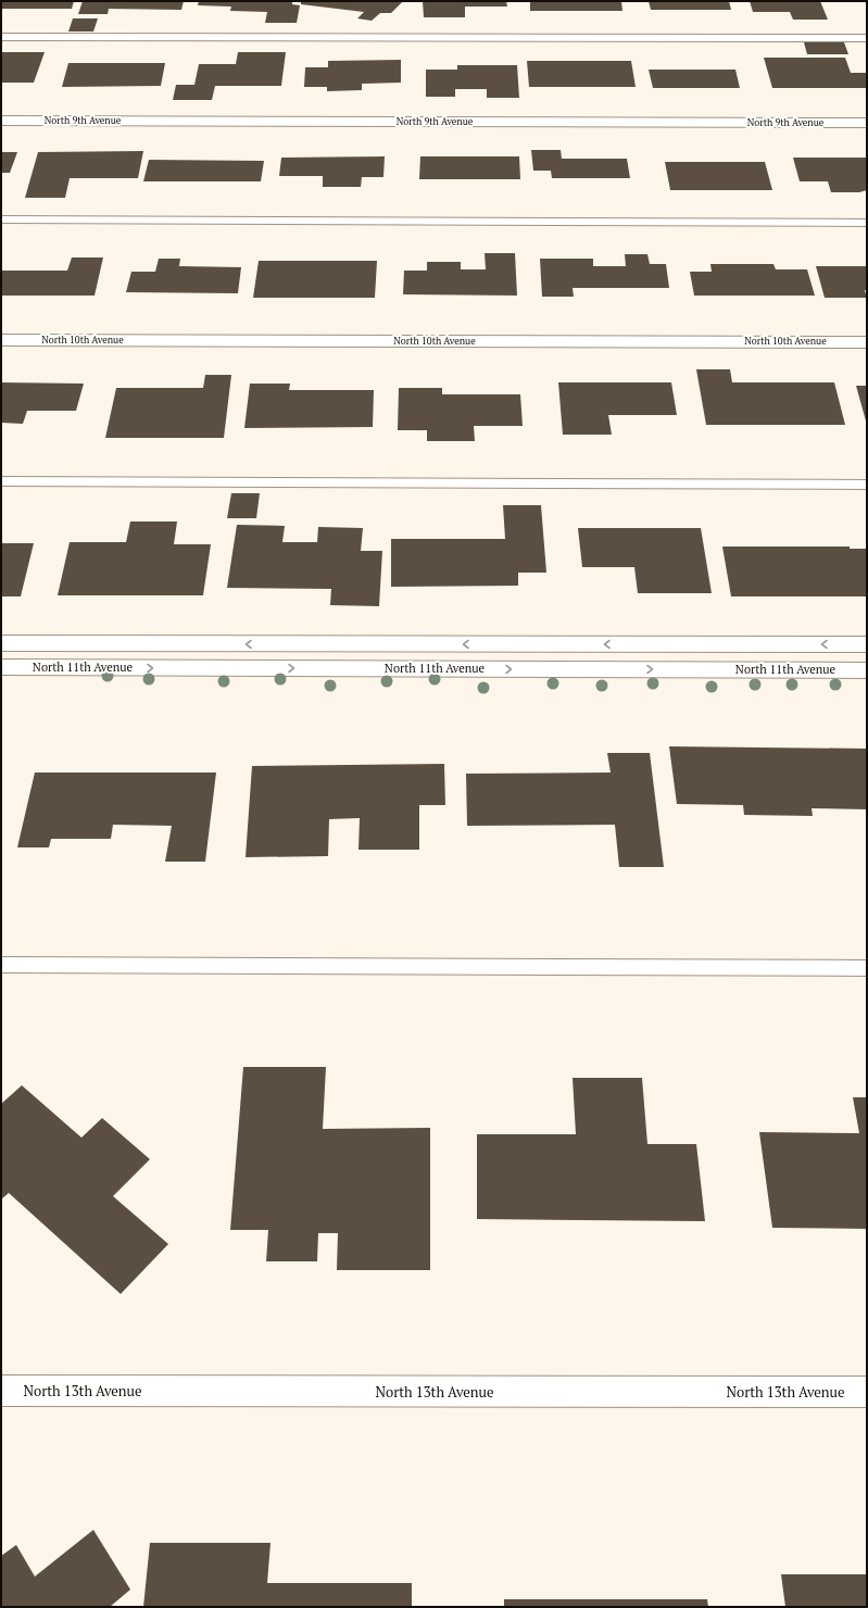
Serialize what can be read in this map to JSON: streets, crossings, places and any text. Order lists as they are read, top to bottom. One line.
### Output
{"streets":{"street":["North 9th Avenue","North 10th Avenue","North 11th Avenue","North 13th Avenue"]}}
